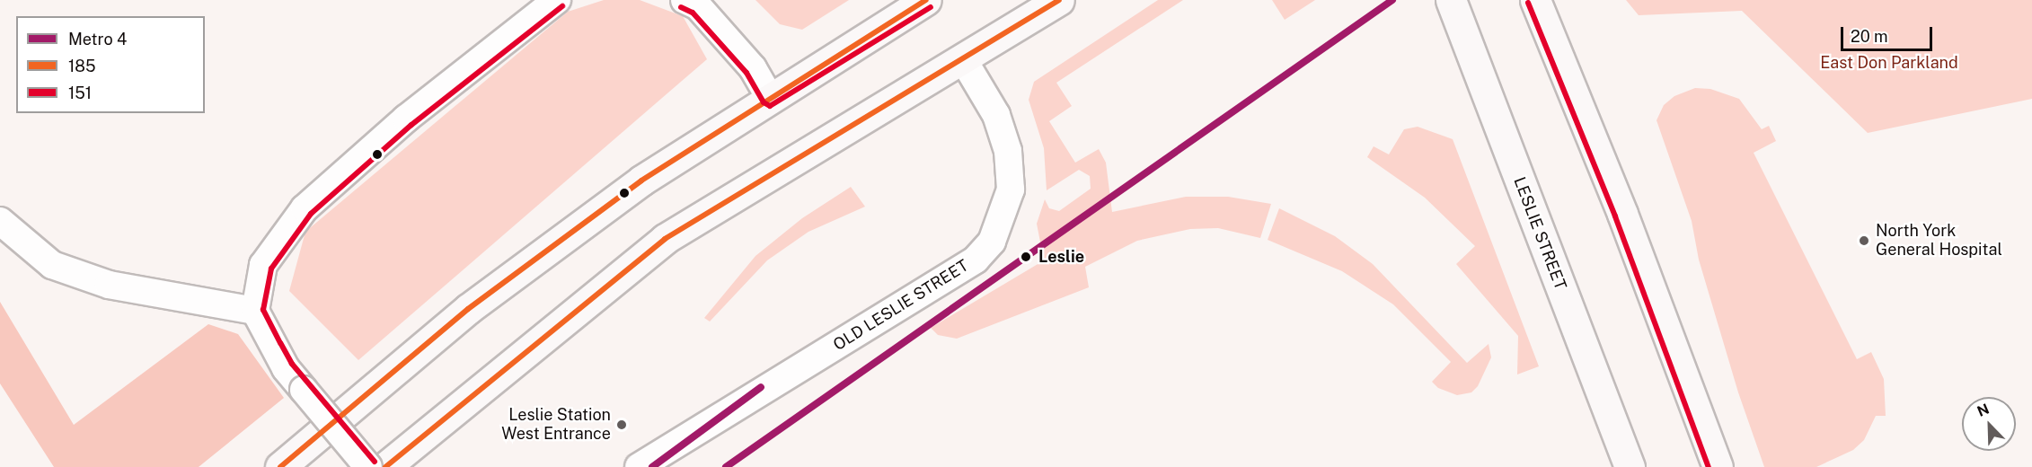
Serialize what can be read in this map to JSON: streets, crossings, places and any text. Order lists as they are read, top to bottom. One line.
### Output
{"streets":{"main road":["LESLIE STREET"],"street":["OLD LESLIE STREET"]},"parks":["East Don Parkland"],"places":["North York General Hospital","Leslie","Leslie Station West Entrance"],"lines":["metro line 4","transit line 185","transit line 151"],"legend":["Metro 4","185","151"],"scale_bar":"20 m","north":"top left"}
